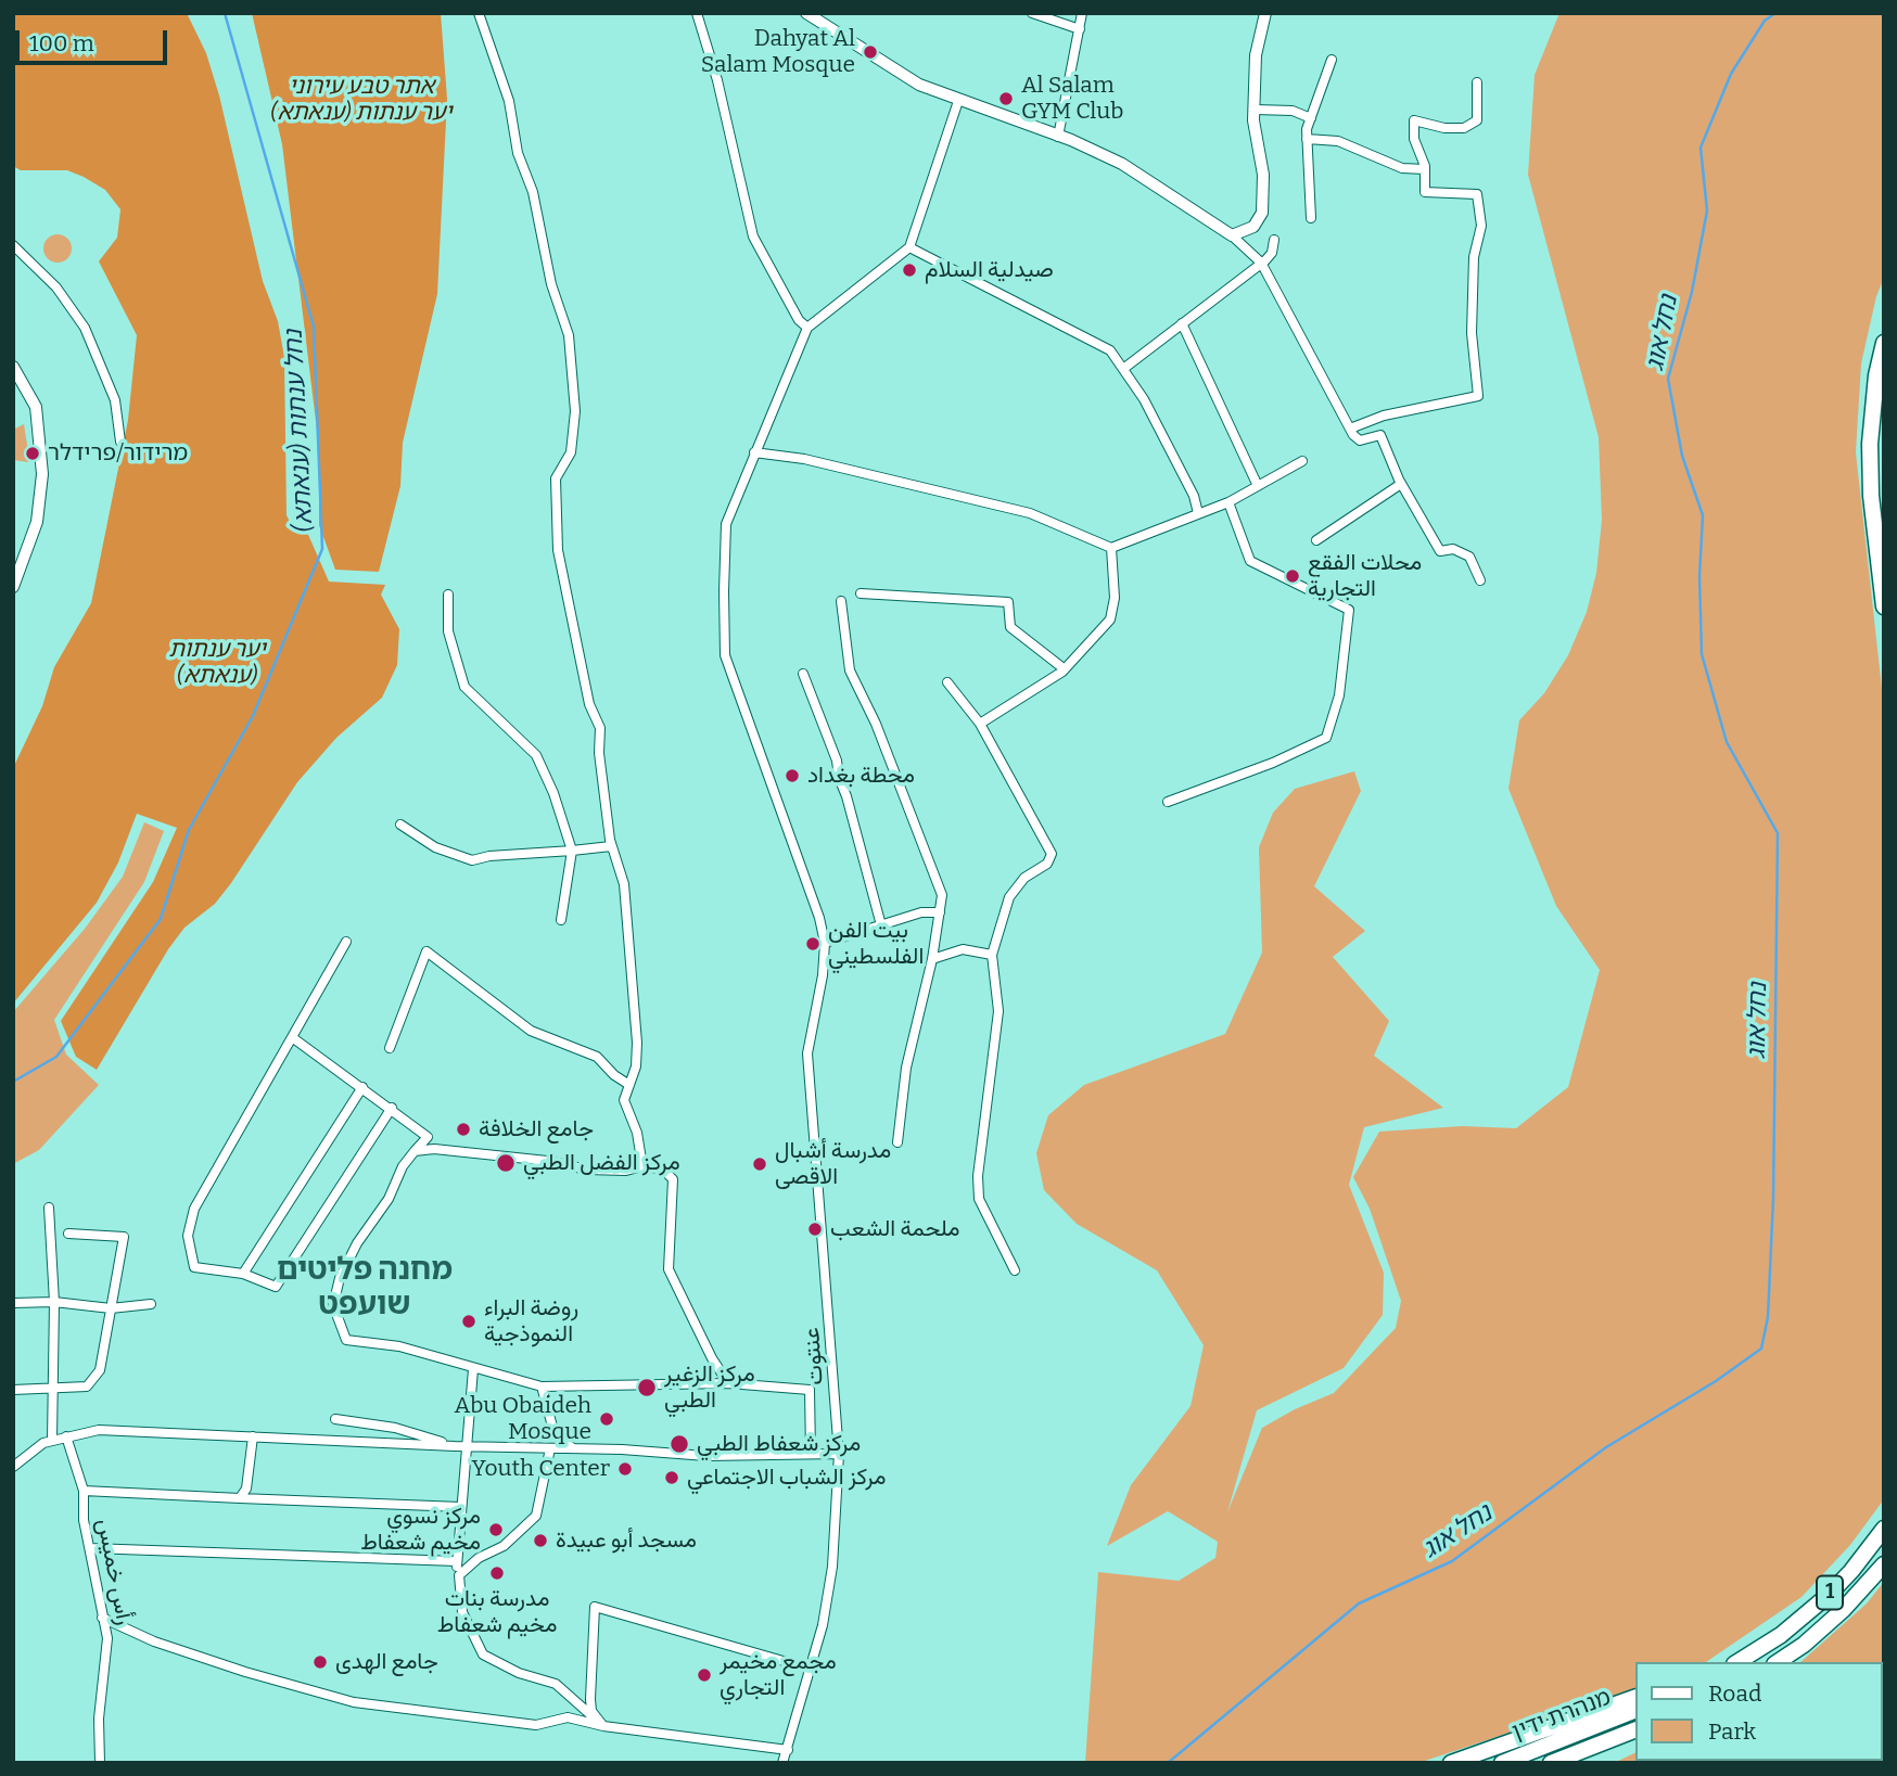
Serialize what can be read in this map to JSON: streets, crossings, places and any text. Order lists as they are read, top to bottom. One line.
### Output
{"streets":{"highway":["1","מנהרת ידין"],"street":["عنتوت","رأس خميس"]},"districts":["מחנה פליטים שועפט"],"water":["נחל אוג","נחל ענתות (ענאתא)"],"parks":["אתר טבע עירוני יער ענתות (ענאתא)","יער ענתות (ענאתא)"],"places":["Dahyat Al Salam Mosque","Al Salam GYM Club","صيدلية السلام","מרידור/פרידלר","محلات الفقع التجارية","محطة بغداد","بيت الفن الفلسطيني","جامع الخلافة","مركز الفضل الطبي","مدرسة أشبال الاقصى","ملحمة الشعب","روضة البراء النموذجية","مركز الزغير الطبي","Abu Obaideh Mosque","مركز شعفاط الطبي","Youth Center","مركز الشباب الاجتماعي","مركز نسوي مخيم شعفاط","مسجد أبو عبيدة","مدرسة بنات مخيم شعفاط","جامع الهدى","مجمع مخيمر التجاري"],"legend":["Road","Park"],"scale_bar":"100 m"}
